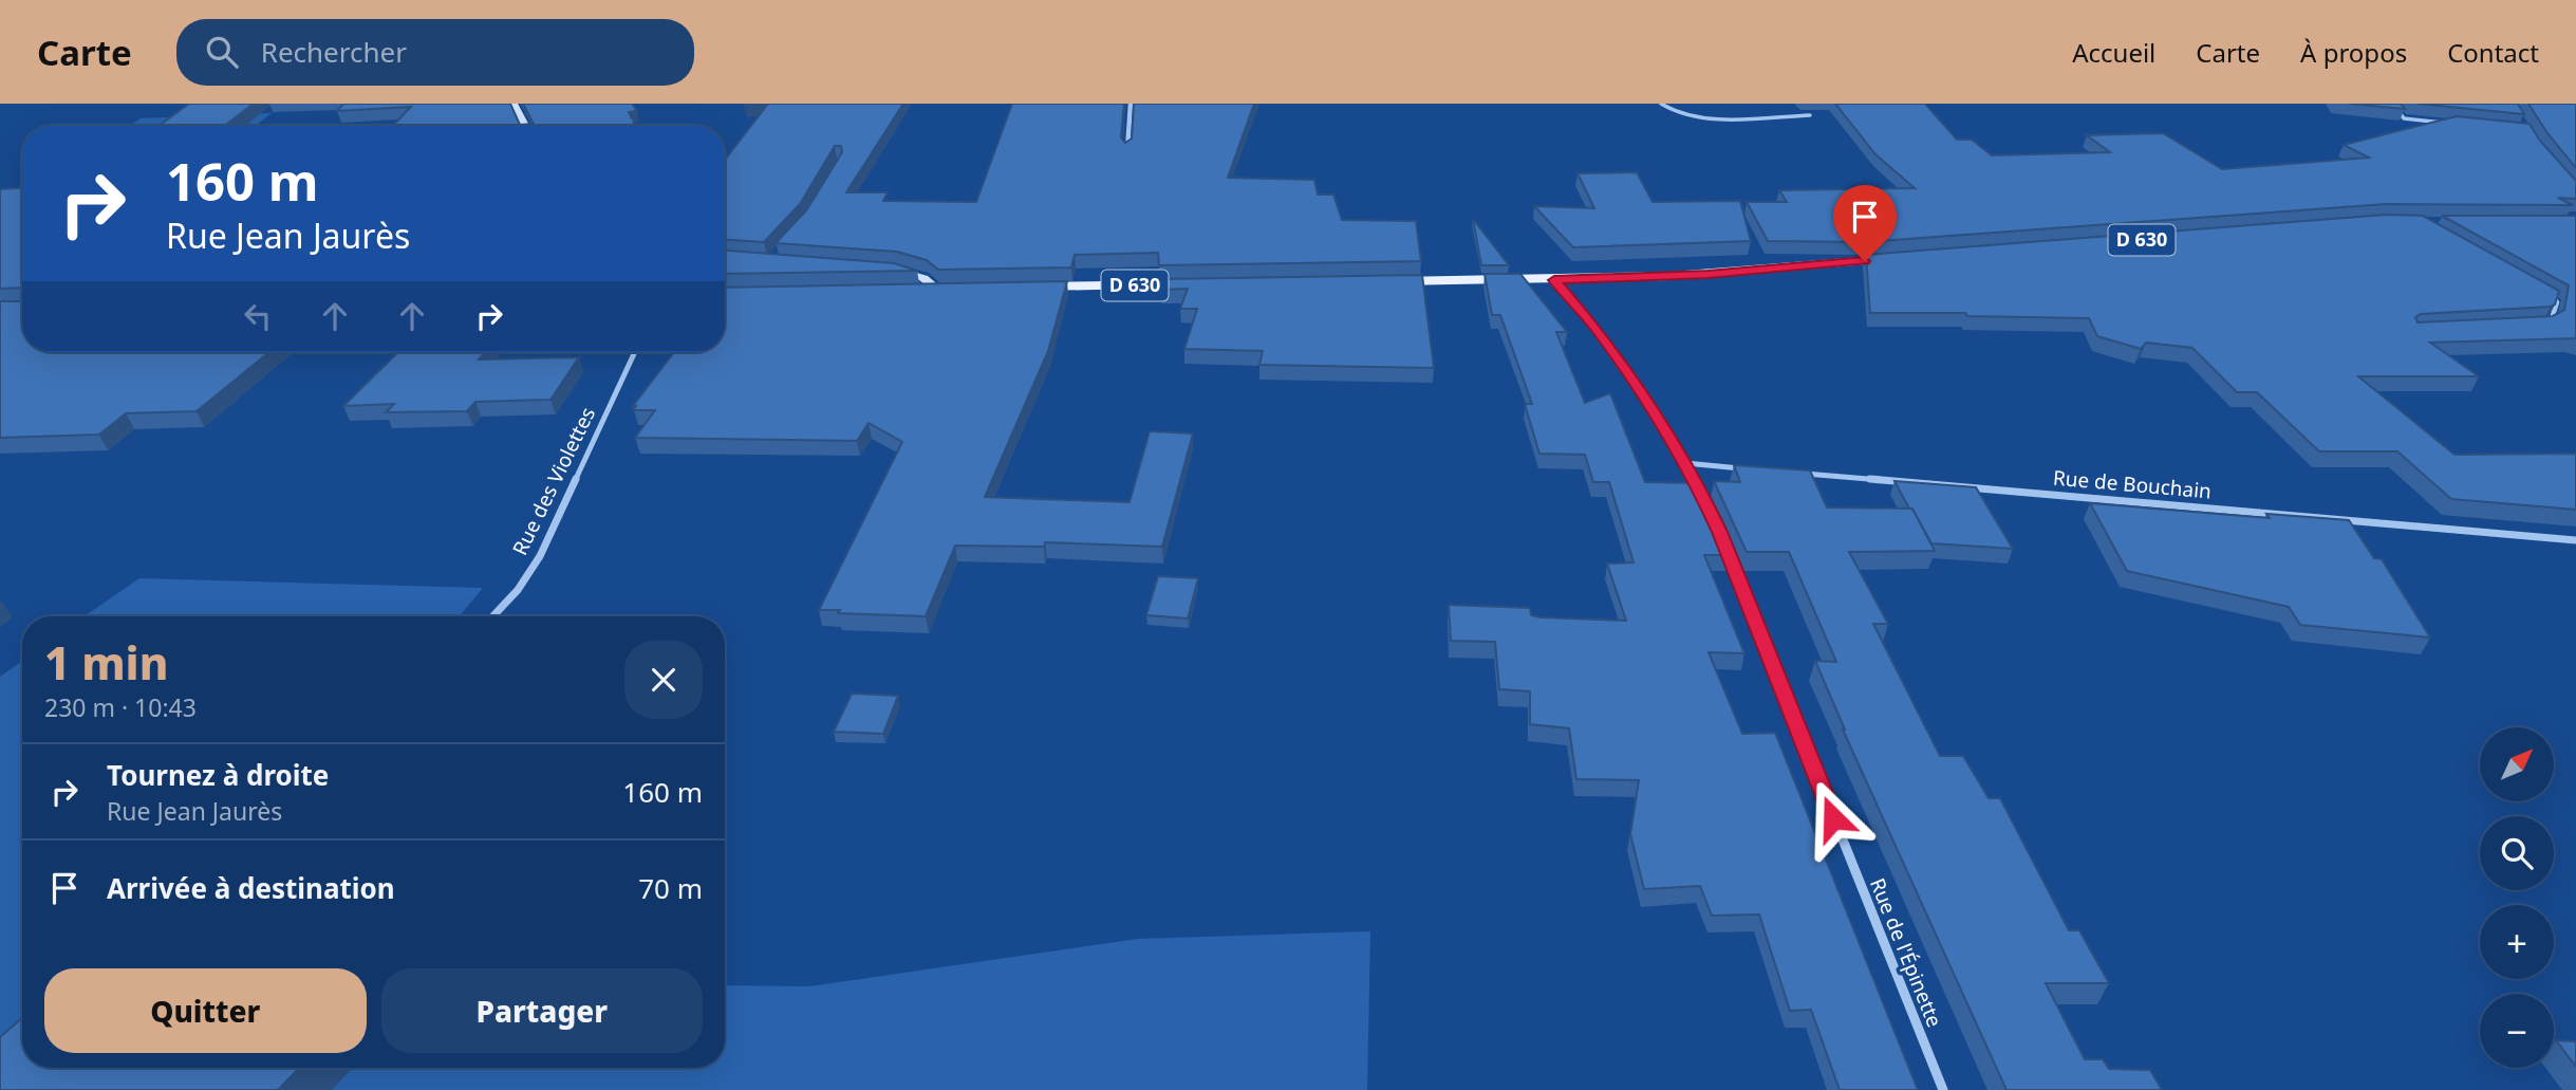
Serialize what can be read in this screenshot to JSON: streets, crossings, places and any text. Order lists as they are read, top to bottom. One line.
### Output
{"streets":{"main road":["D 630"],"street":["Rue des Violettes","Rue de Bouchain","Rue de l'Épinette"]},"north":"top right","page":{"header":"Carte","search":"Rechercher","nav":["Accueil","Carte","À propos","Contact"],"turn":["160 m","Rue Jean Jaurès"],"heading":["1 min","230 m · 10:43"],"map_buttons":["+","−"],"list":[{"name":"Tournez à droite","note":"Rue Jean Jaurès","value":"160 m"},{"name":"Arrivée à destination","value":"70 m"}],"buttons":["Quitter","Partager"]}}
